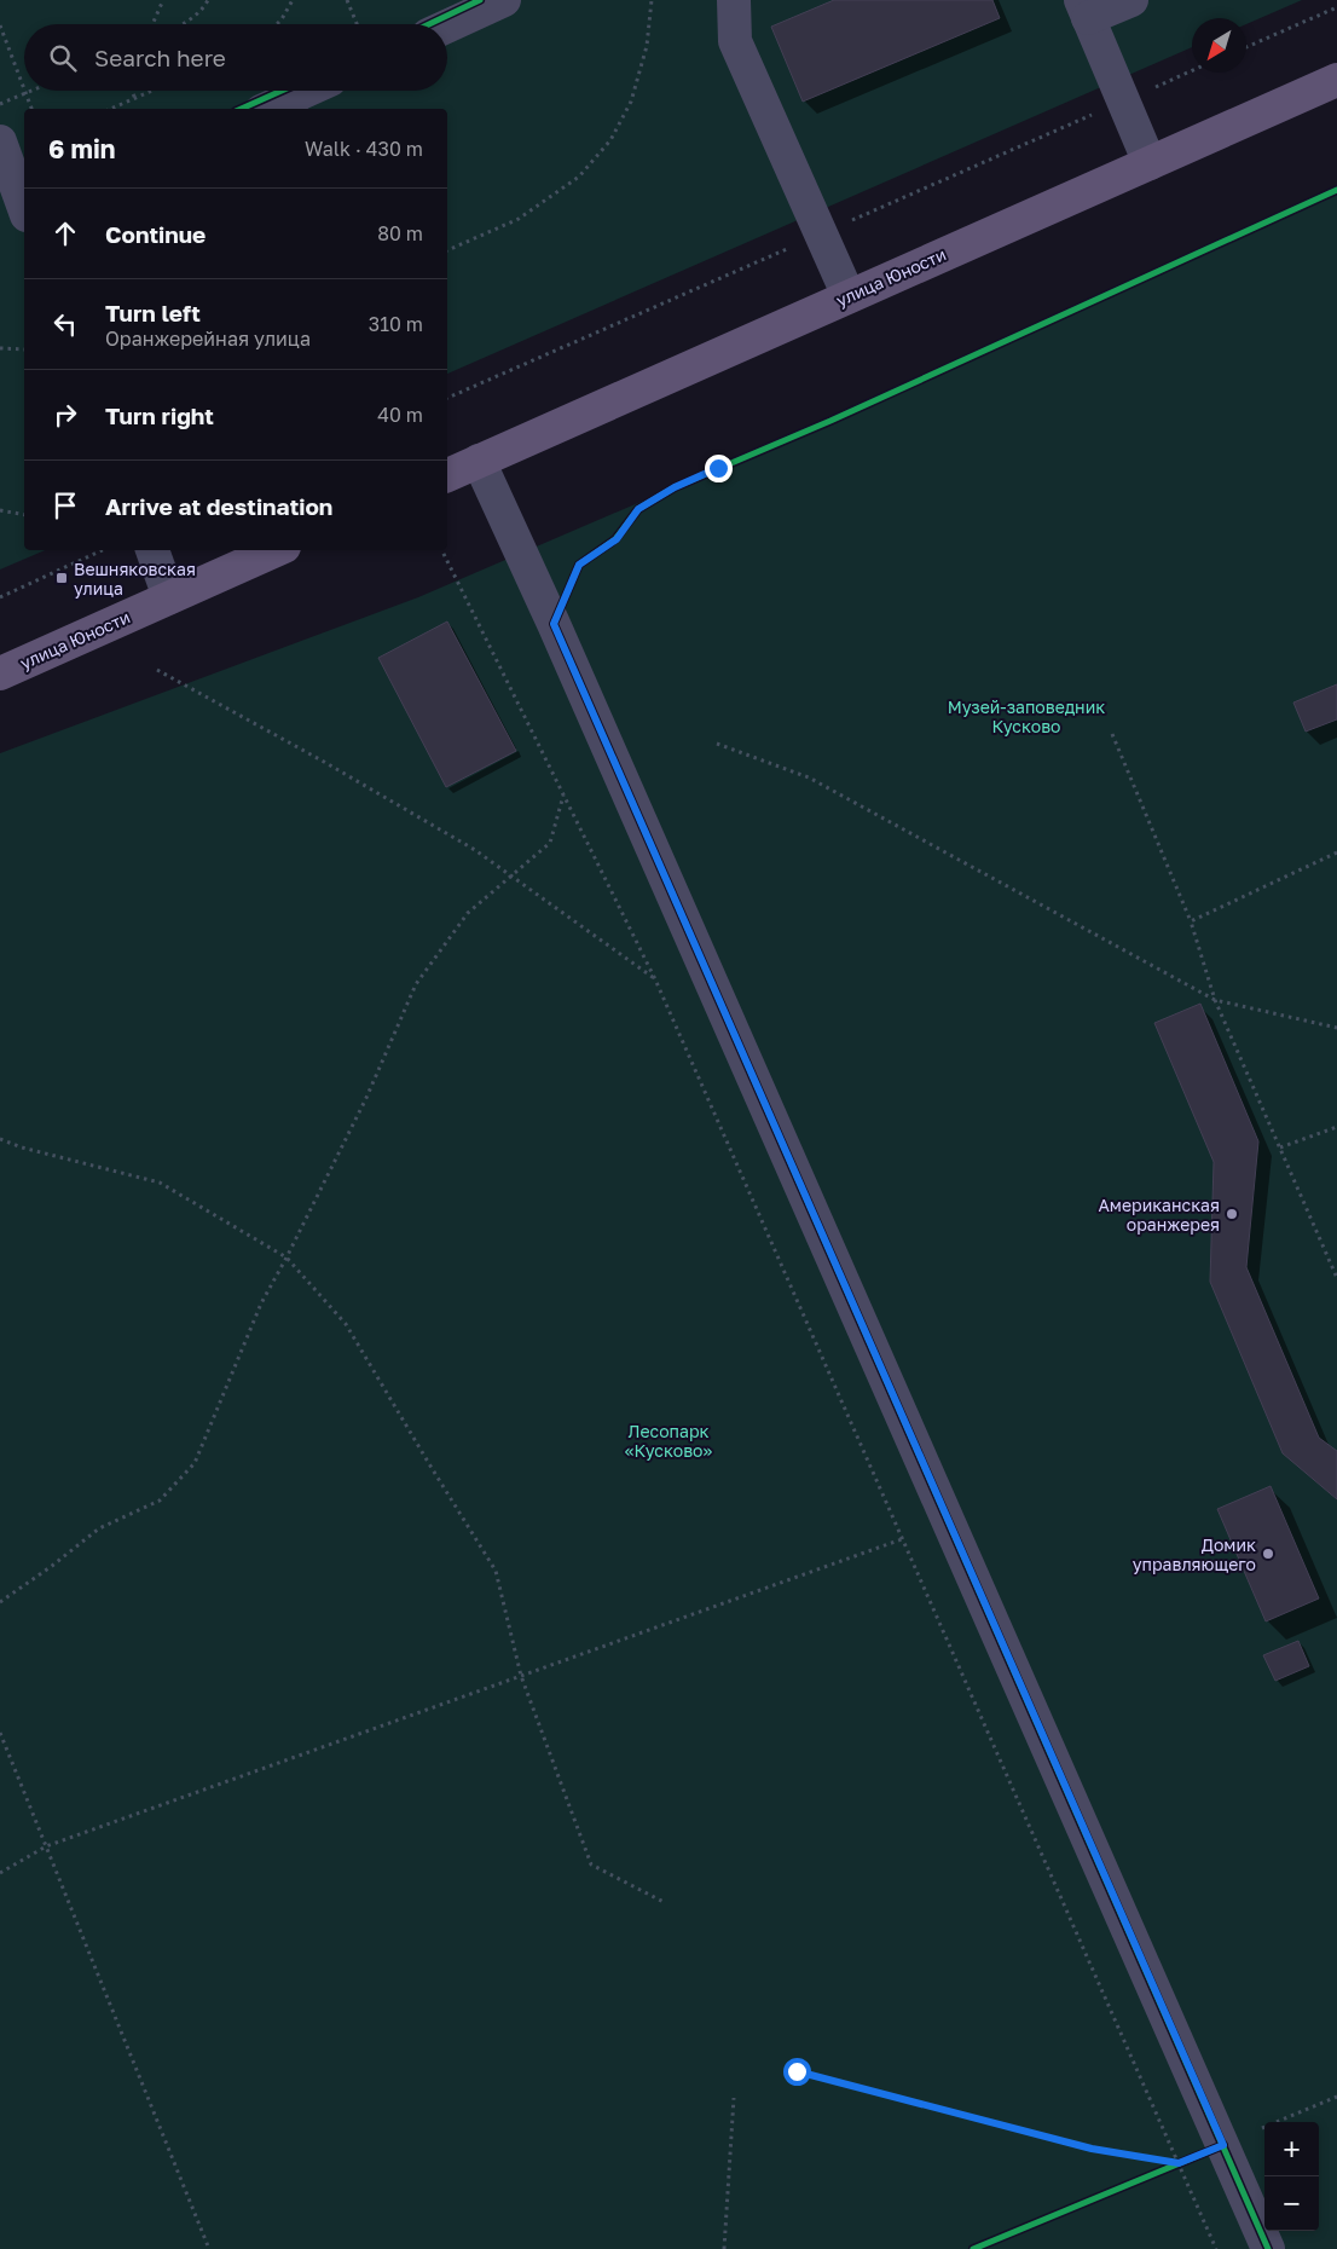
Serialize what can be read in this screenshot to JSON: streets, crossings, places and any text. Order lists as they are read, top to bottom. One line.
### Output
{"streets":{"main road":["улица Юности"]},"parks":["Музей-заповедник Кусково","Лесопарк «Кусково»"],"places":{"transit":["Вешняковская улица"],"other":["Американская оранжерея","Домик управляющего"]},"north":"bottom left","page":{"search":"Search here","heading":["6 min","Walk · 430 m"],"list":[["Continue","80 m"],["Turn left","Оранжерейная улица","310 m"],["Turn right","40 m"],"Arrive at destination"],"map_buttons":["+","−"]}}
